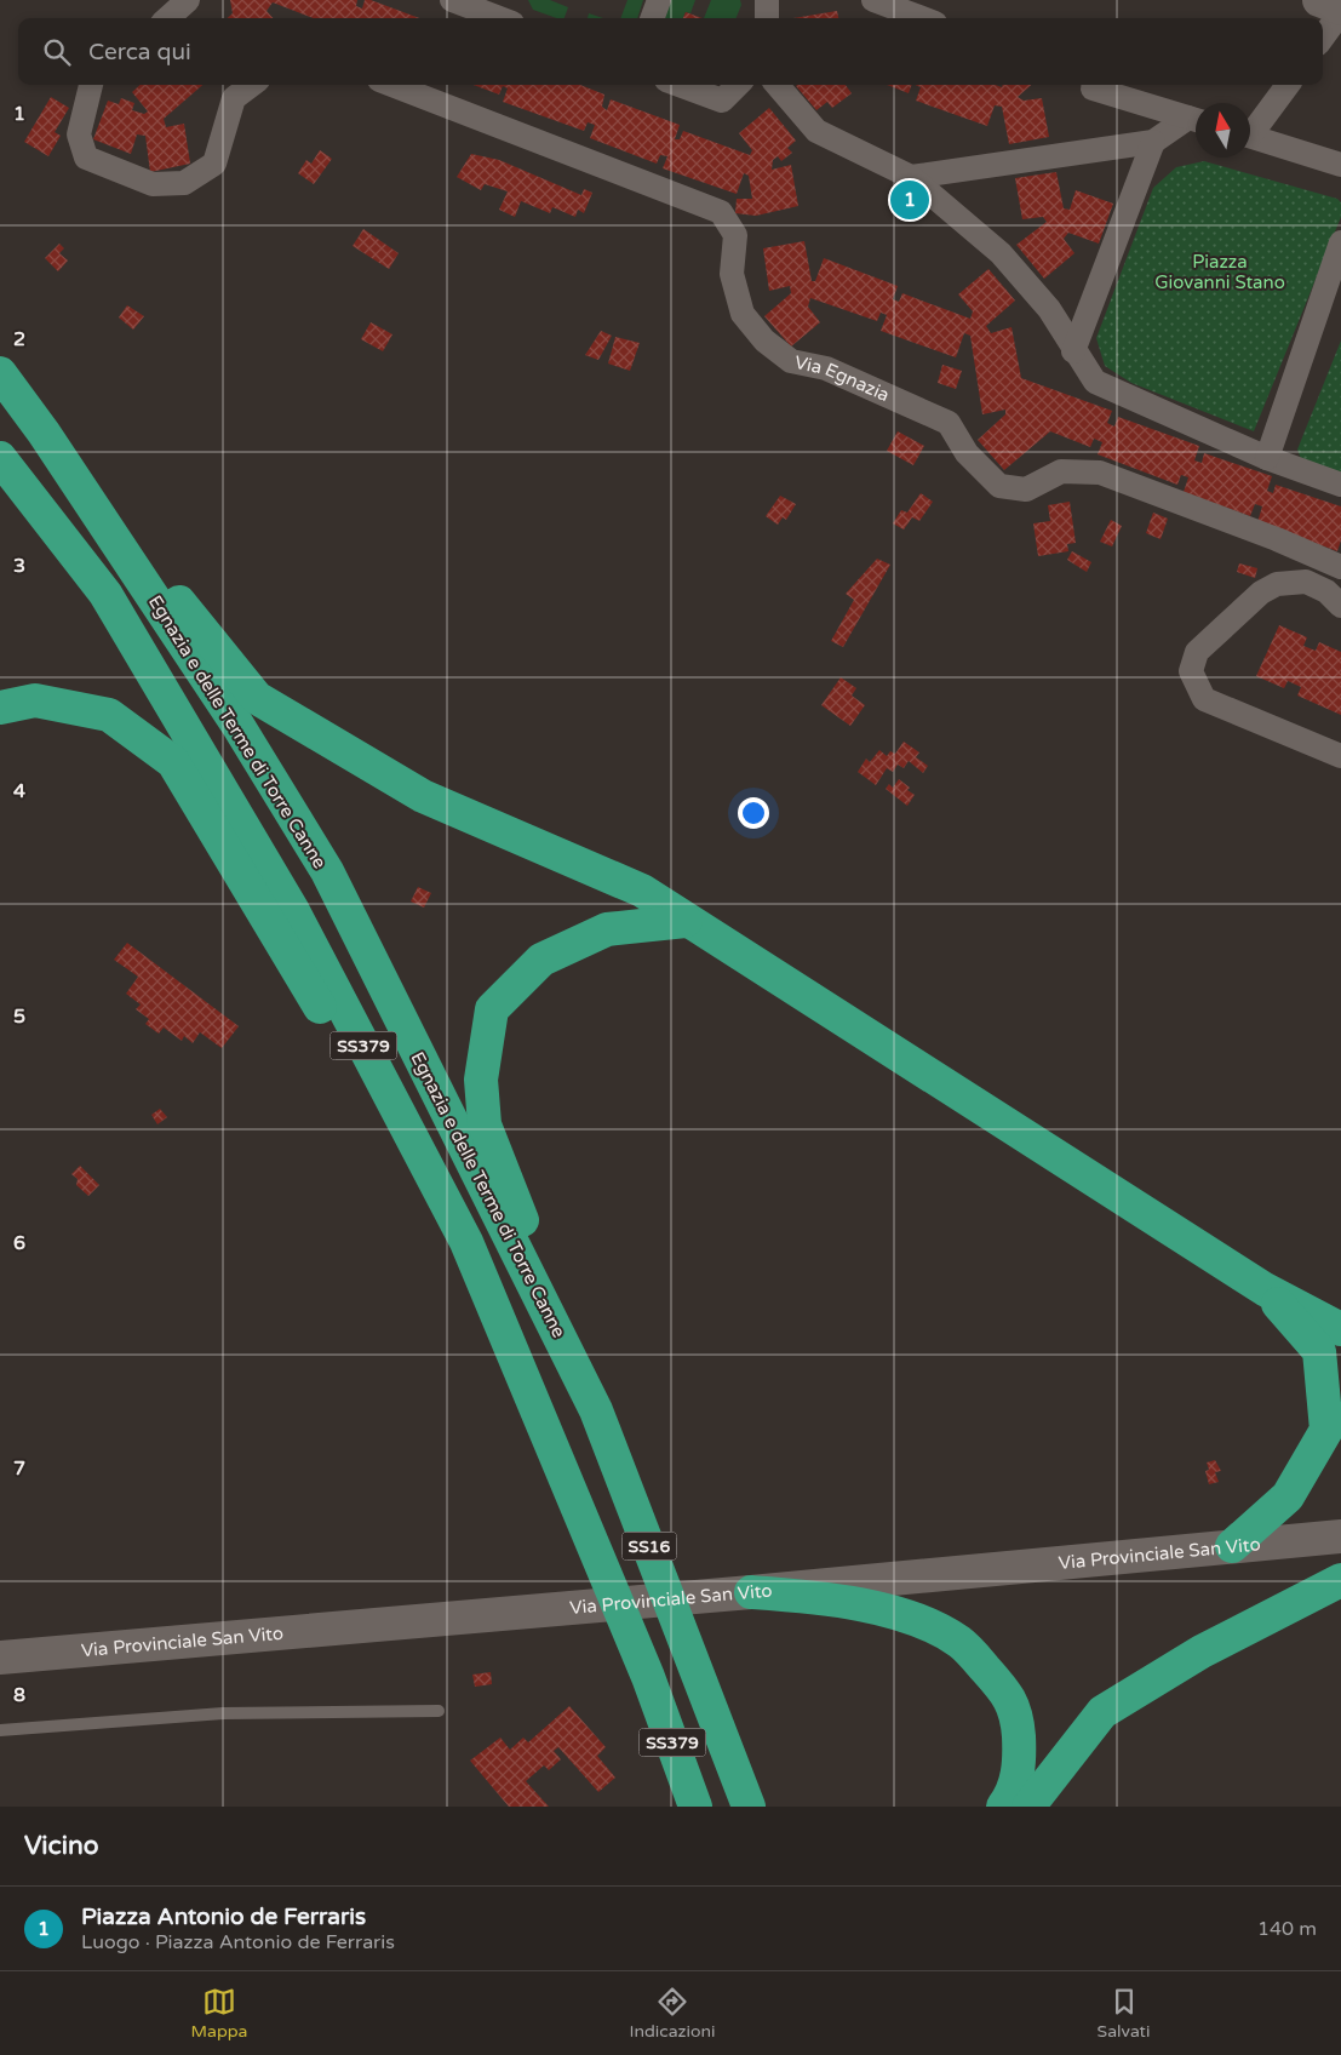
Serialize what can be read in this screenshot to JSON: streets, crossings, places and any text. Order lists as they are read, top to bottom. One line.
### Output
{"streets":{"highway":["Egnazia e delle Terme di Torre Canne","SS379","SS16"],"main road":["Via Provinciale San Vito"],"street":["Via Egnazia"]},"parks":["Piazza Giovanni Stano"],"north":"top","page":{"search":"Cerca qui","pins":"1","heading":"Vicino","list":[{"mark":"1","name":"Piazza Antonio de Ferraris","note":"Luogo · Piazza Antonio de Ferraris","value":"140 m"}],"nav":["Mappa","Indicazioni","Salvati"]},"grid":{"rows":["1","2","3","4","5","6","7","8"]}}
